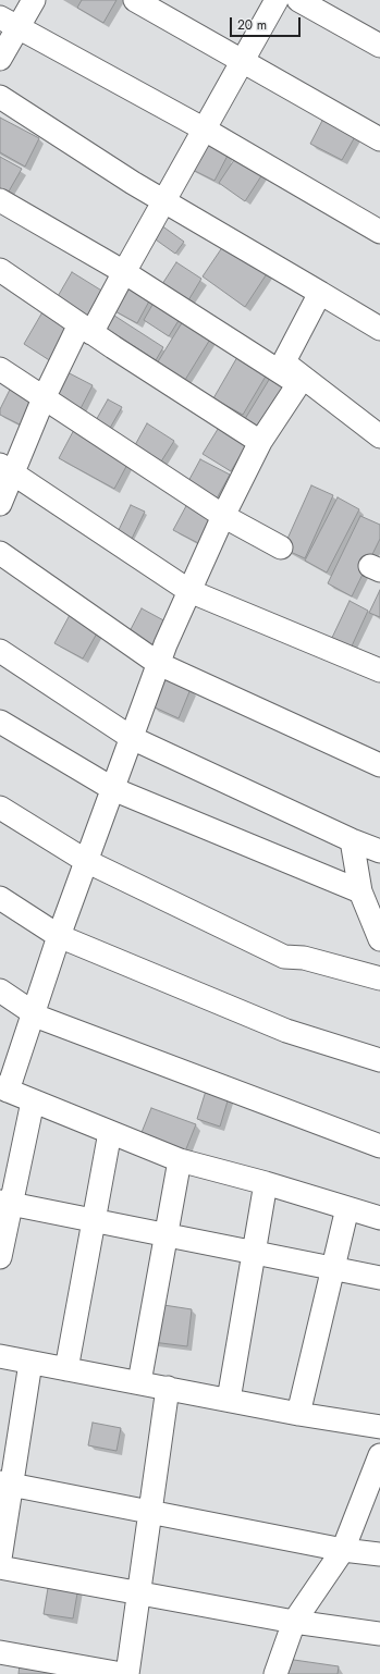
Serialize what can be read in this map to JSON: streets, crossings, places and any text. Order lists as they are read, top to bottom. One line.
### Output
{"scale_bar":"20 m"}
